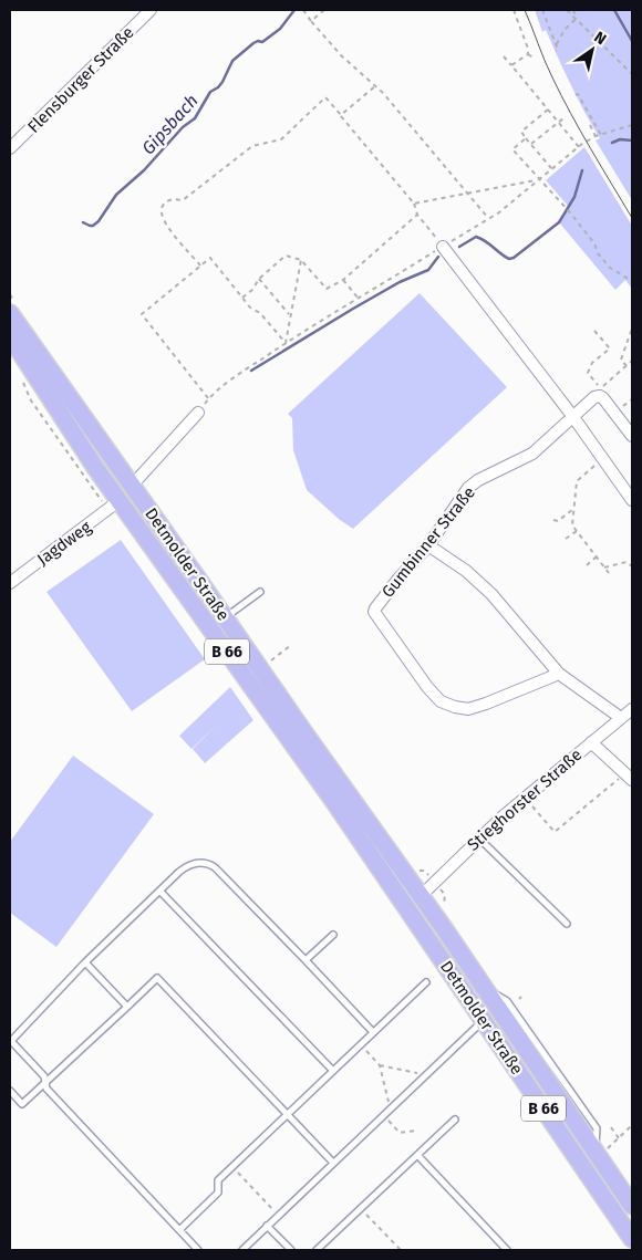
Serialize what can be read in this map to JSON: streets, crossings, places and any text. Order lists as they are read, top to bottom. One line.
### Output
{"streets":{"main road":["Detmolder Straße","B 66"],"street":["Flensburger Straße","Gumbinner Straße","Jagdweg","Stieghorster Straße"]},"crossings":[["Jagdweg","Detmolder Straße"],["Detmolder Straße","Stieghorster Straße"]],"water":["Gipsbach"],"north":"top right"}
